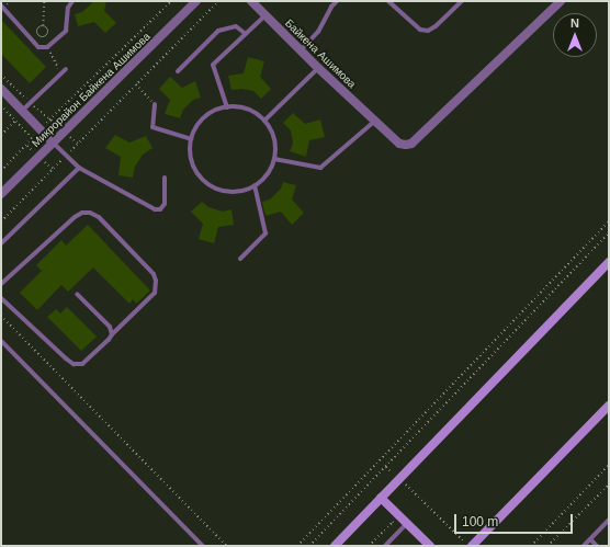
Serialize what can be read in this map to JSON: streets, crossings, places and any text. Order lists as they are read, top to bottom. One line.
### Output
{"streets":{"street":["Байкена Ашимова","Микрорайон Байкена Ашимова"]},"scale_bar":"100 m","north":"top"}
